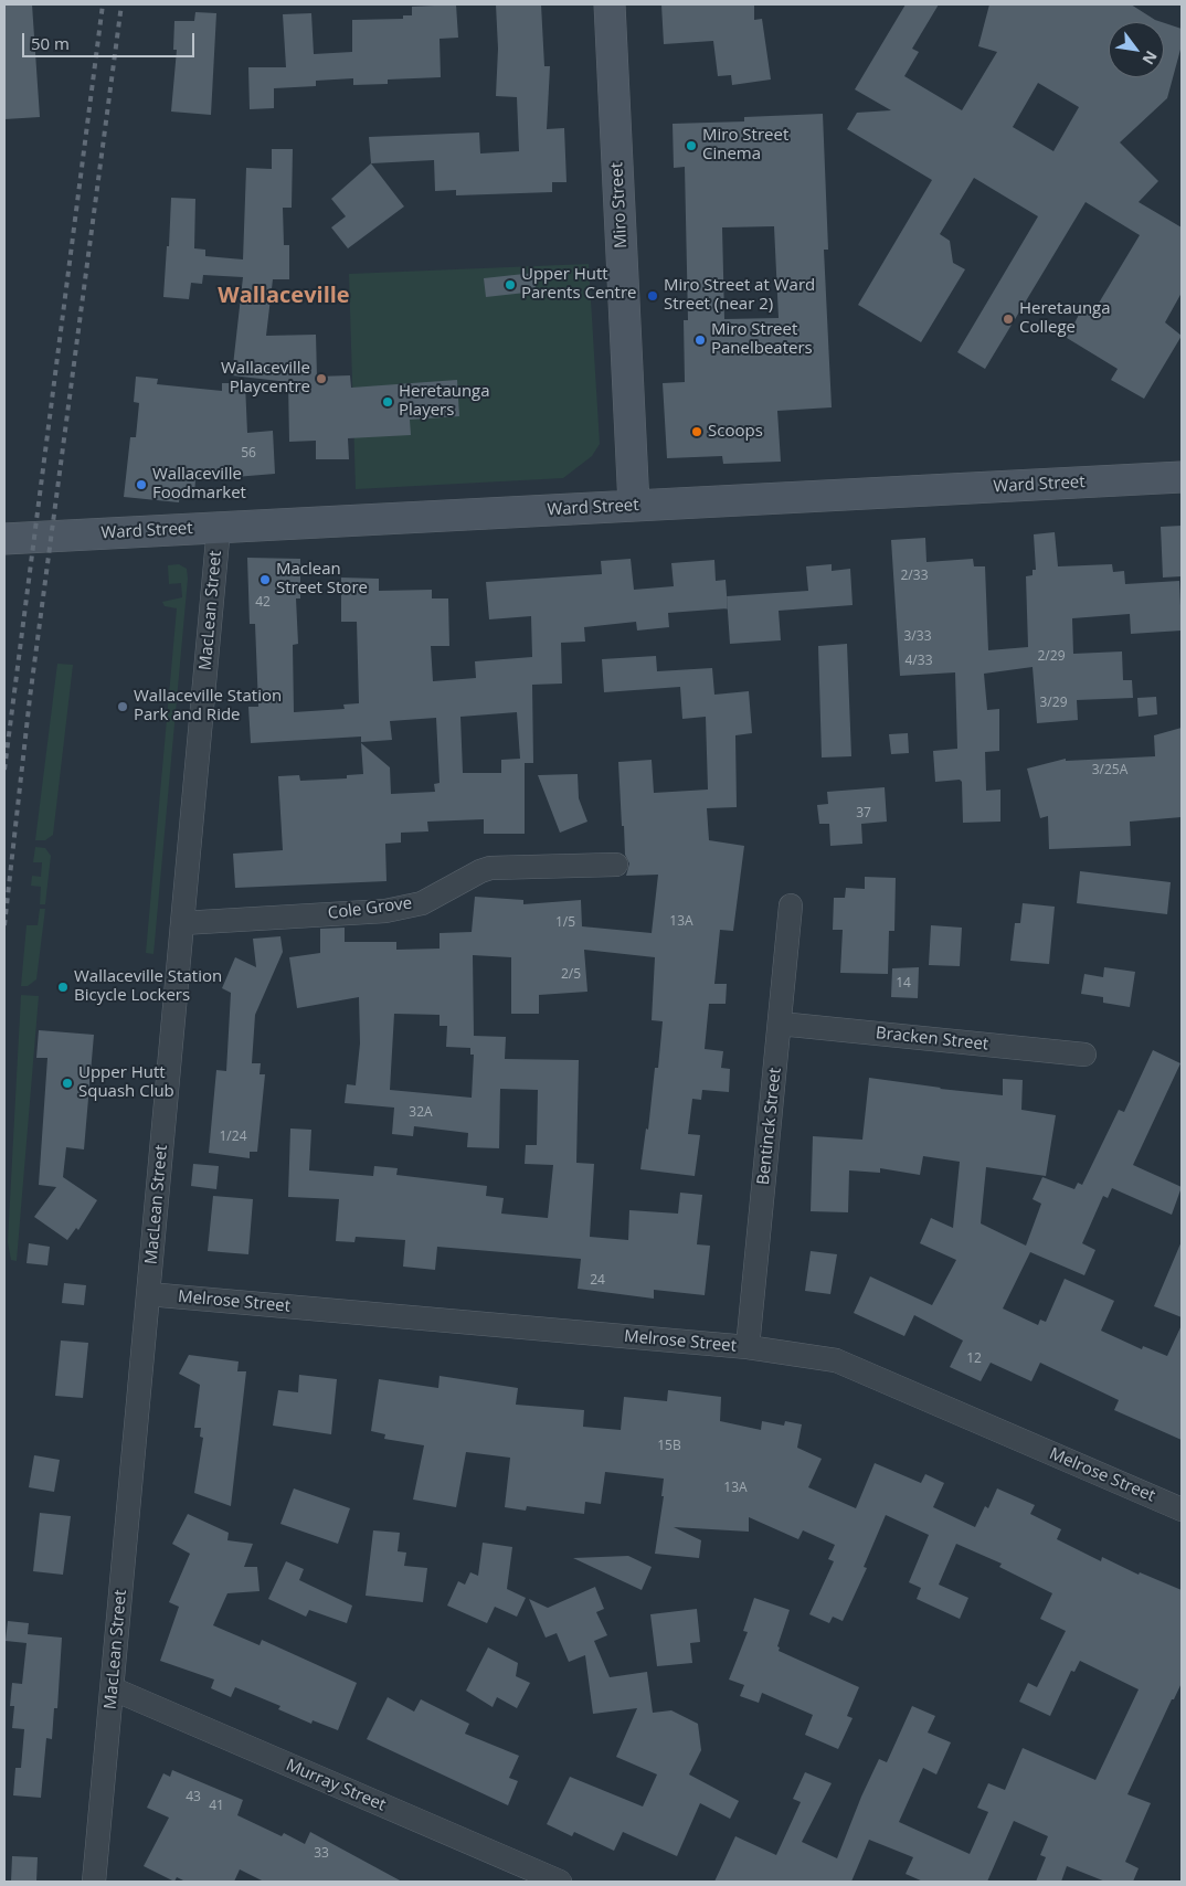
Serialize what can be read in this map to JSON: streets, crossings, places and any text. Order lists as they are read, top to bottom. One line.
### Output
{"streets":{"street":["Miro Street","Ward Street","MacLean Street","Cole Grove","Bracken Street","Bentinck Street","Melrose Street","Murray Street"]},"crossings":[["Miro Street","Ward Street"],["Ward Street","MacLean Street"],["MacLean Street","Cole Grove"],["MacLean Street","Melrose Street"],["MacLean Street","Murray Street"],["Bracken Street","Bentinck Street"],["Bentinck Street","Melrose Street"]],"districts":["Wallaceville"],"places":["Miro Street Cinema","Upper Hutt Parents Centre","Miro Street at Ward Street (near 2)","Heretaunga College","Miro Street Panelbeaters","Wallaceville Playcentre","Heretaunga Players","Scoops","Wallaceville Foodmarket","Maclean Street Store","Wallaceville Station Park and Ride","Wallaceville Station Bicycle Lockers","Upper Hutt Squash Club"],"house_numbers":["56","2/33","42","3/33","2/29","4/33","3/29","3/25A","37","13A","1/5","2/5","14","32A","1/24","24","12","15B","13A","43","41","33"],"scale_bar":"50 m","north":"bottom right"}
